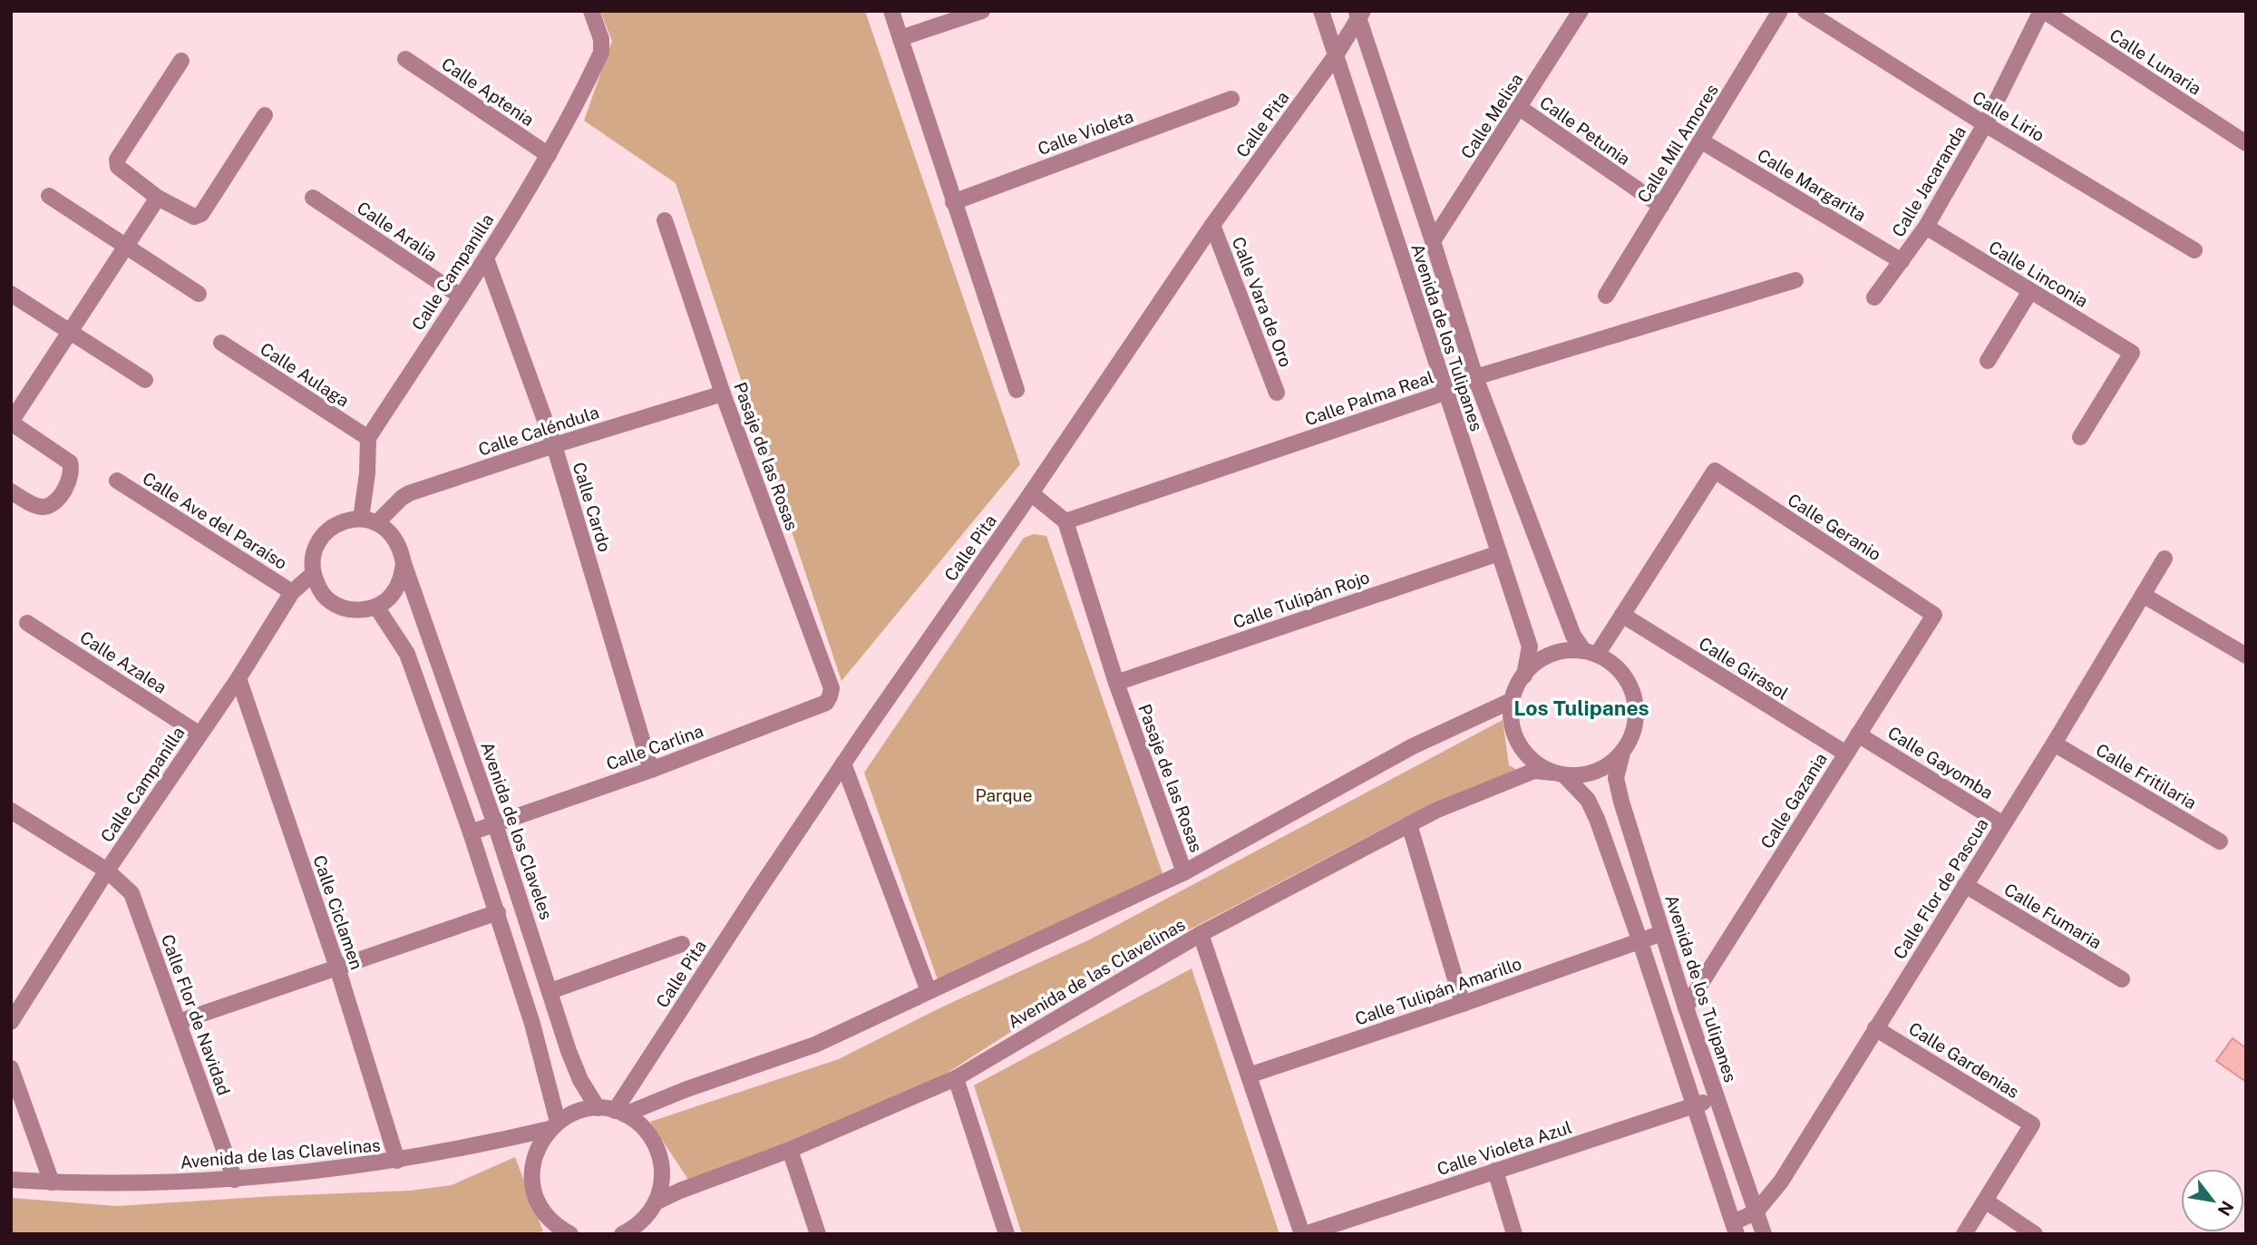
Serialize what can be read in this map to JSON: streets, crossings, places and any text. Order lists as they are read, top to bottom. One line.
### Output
{"streets":{"street":["Calle Lunaria","Calle Aptenia","Calle Melisa","Calle Lirio","Calle Pita","Calle Petunia","Calle Violeta","Calle Mil Amores","Calle Jacaranda","Calle Margarita","Calle Aralia","Calle Campanilla","Calle Linconia","Calle Vara de Oro","Avenida de los Tulipanes","Calle Aulaga","Calle Palma Real","Calle Caléndula","Pasaje de las Rosas","Calle Cardo","Calle Ave del Paraíso","Calle Geranio","Calle Tulipán Rojo","Calle Azalea","Calle Girasol","Calle Carlina","Calle Gayomba","Calle Fritilaria","Calle Gazania","Avenida de los Claveles","Calle Flor de Pascua","Calle Ciclamen","Calle Fumaria","Avenida de las Clavelinas","Calle Tulipán Amarillo","Calle Flor de Navidad","Calle Gardenias","Calle Violeta Azul"]},"crossings":[["Calle Lunaria","Calle Jacaranda"],["Calle Aptenia","Calle Campanilla"],["Calle Melisa","Calle Petunia"],["Calle Melisa","Avenida de los Tulipanes"],["Calle Lirio","Calle Jacaranda"],["Calle Pita","Calle Vara de Oro"],["Calle Pita","Avenida de los Tulipanes"],["Calle Petunia","Calle Mil Amores"],["Calle Mil Amores","Calle Margarita"],["Calle Jacaranda","Calle Margarita"],["Calle Jacaranda","Calle Linconia"],["Calle Aralia","Calle Campanilla"],["Calle Campanilla","Calle Aulaga"],["Calle Campanilla","Calle Caléndula"],["Calle Campanilla","Calle Cardo"],["Calle Campanilla","Calle Ave del Paraíso"],["Calle Campanilla","Calle Azalea"],["Calle Campanilla","Avenida de los Claveles"],["Calle Campanilla","Calle Ciclamen"],["Calle Campanilla","Calle Flor de Navidad"],["Avenida de los Tulipanes","Calle Palma Real"],["Avenida de los Tulipanes","Calle Tulipán Rojo"],["Avenida de los Tulipanes","Calle Gazania"],["Avenida de los Tulipanes","Calle Flor de Pascua"],["Avenida de los Tulipanes","Avenida de las Clavelinas"],["Avenida de los Tulipanes","Calle Tulipán Amarillo"],["Avenida de los Tulipanes","Calle Violeta Azul"],["Calle Palma Real","Pasaje de las Rosas"],["Calle Caléndula","Pasaje de las Rosas"],["Calle Caléndula","Calle Cardo"],["Calle Caléndula","Avenida de los Claveles"],["Pasaje de las Rosas","Calle Tulipán Rojo"],["Pasaje de las Rosas","Calle Carlina"],["Calle Cardo","Calle Carlina"],["Calle Geranio","Calle Girasol"],["Calle Geranio","Calle Gazania"],["Calle Girasol","Calle Gazania"],["Calle Carlina","Avenida de los Claveles"],["Calle Gayomba","Calle Gazania"],["Calle Gayomba","Calle Flor de Pascua"],["Calle Fritilaria","Calle Flor de Pascua"],["Avenida de los Claveles","Avenida de las Clavelinas"],["Calle Flor de Pascua","Calle Fumaria"],["Calle Flor de Pascua","Calle Gardenias"],["Calle Ciclamen","Avenida de las Clavelinas"],["Avenida de las Clavelinas","Calle Flor de Navidad"]],"districts":["Los Tulipanes"],"parks":["Parque"],"north":"bottom right"}
